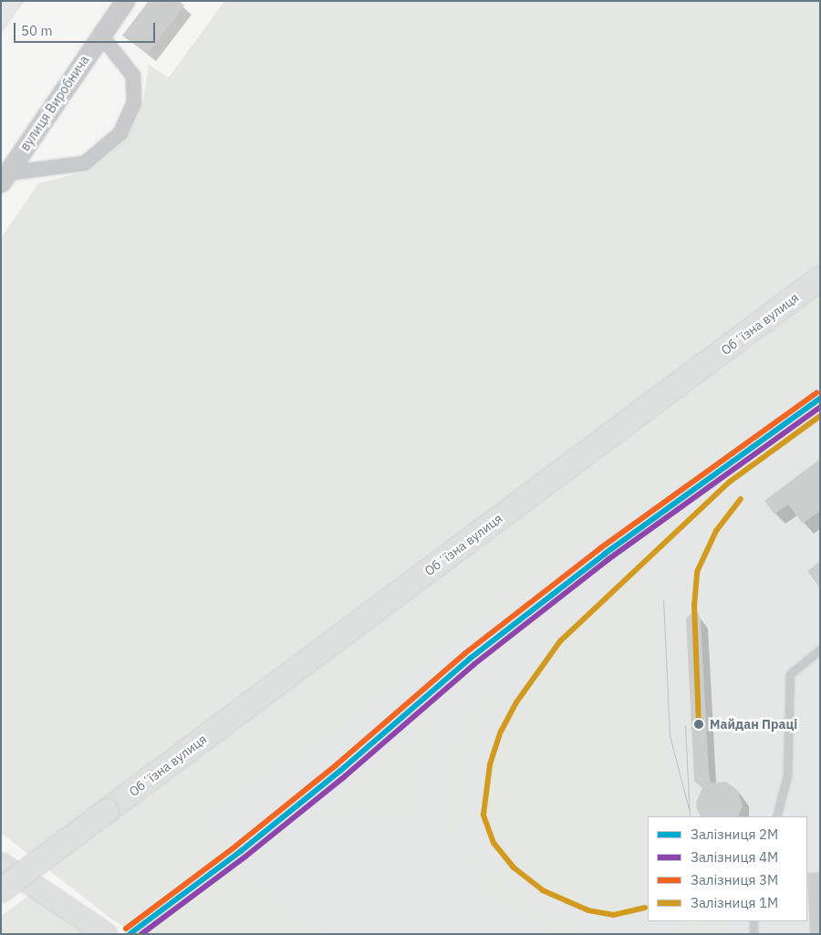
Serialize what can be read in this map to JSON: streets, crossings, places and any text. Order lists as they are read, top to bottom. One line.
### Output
{"streets":{"main road":["Обʼїзна вулиця"],"street":["вулиця Виробнича"]},"places":["Майдан Праці"],"lines":["rail line 3М","rail line 2М","rail line 4М","rail line 1М"],"legend":["Залізниця 2М","Залізниця 4М","Залізниця 3М","Залізниця 1М"],"scale_bar":"50 m"}
